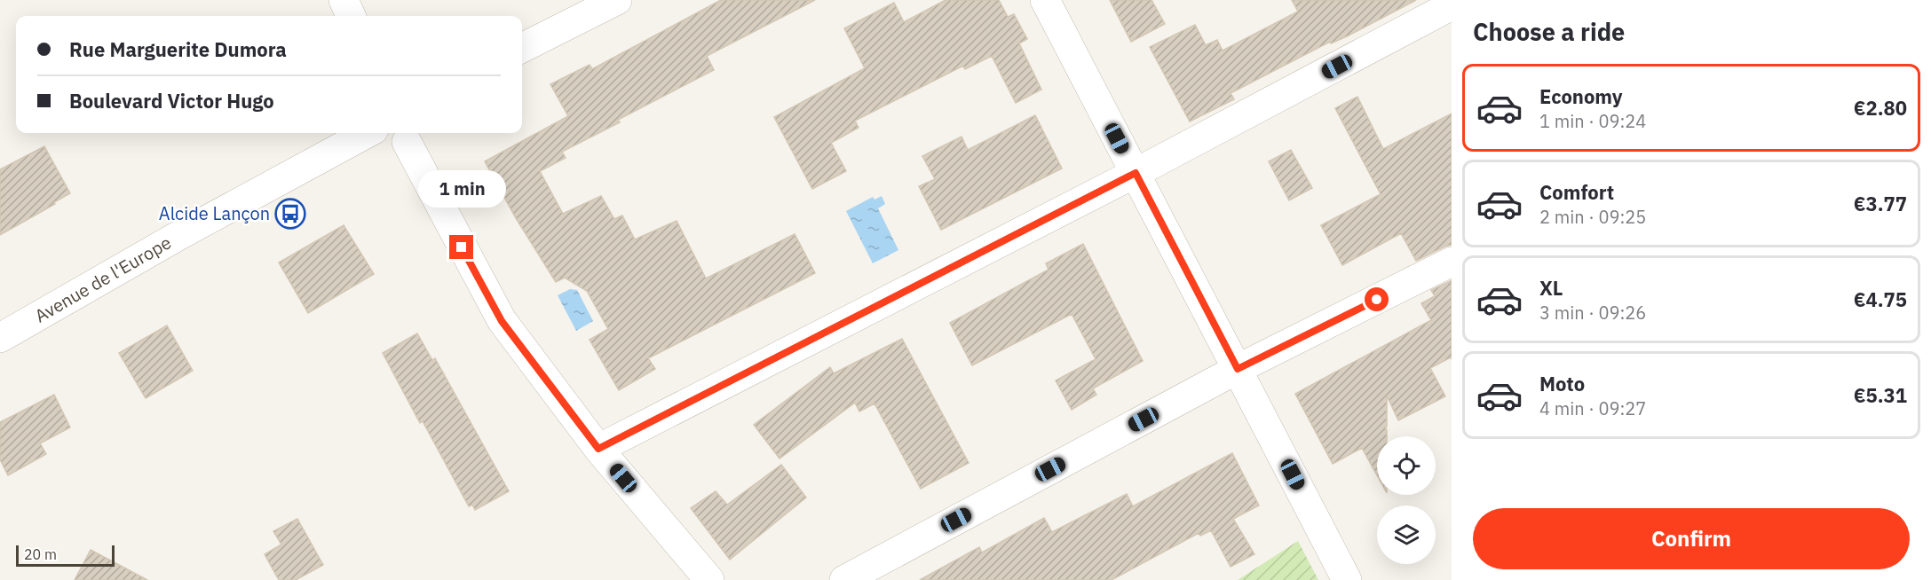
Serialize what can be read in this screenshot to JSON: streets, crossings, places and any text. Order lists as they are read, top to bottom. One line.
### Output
{"streets":{"street":["Avenue de l'Europe"]},"places":{"bus stop":["Alcide Lançon"]},"scale_bar":"20 m","page":{"heading":"Choose a ride","banner":["Rue Marguerite Dumora","Boulevard Victor Hugo"],"list":[{"name":"Economy","note":"1 min · 09:24","value":"€2.80"},{"name":"Comfort","note":"2 min · 09:25","value":"€3.77"},{"name":"XL","note":"3 min · 09:26","value":"€4.75"},{"name":"Moto","note":"4 min · 09:27","value":"€5.31"}],"bubble":"1 min","buttons":"Confirm","scale":"20 m"}}
